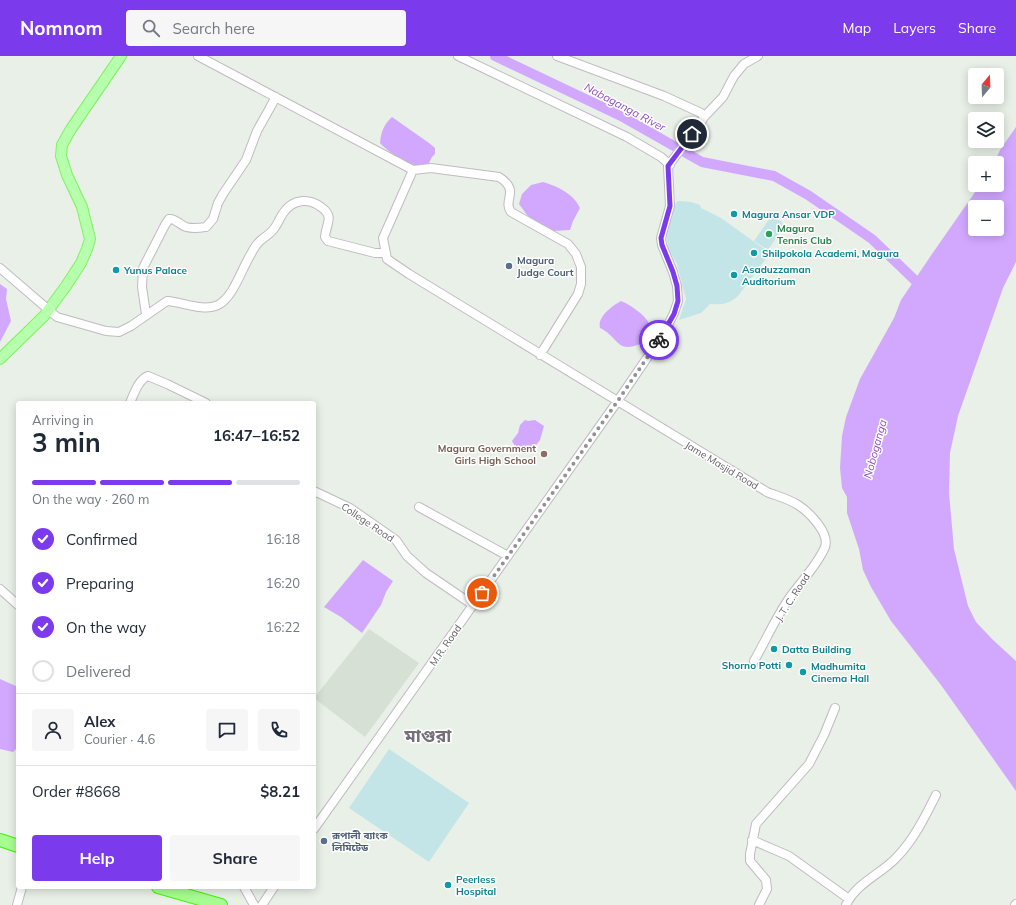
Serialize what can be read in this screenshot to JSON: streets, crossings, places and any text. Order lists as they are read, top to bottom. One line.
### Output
{"streets":{"street":["Jame Masjid Road","College Road","J. T. C. Road","M.R. Road"]},"crossings":[["Jame Masjid Road","J. T. C. Road"],["Jame Masjid Road","M.R. Road"],["College Road","M.R. Road"]],"districts":["মাগুরা"],"water":["Nabaganga River","Noboganga"],"places":["Magura Ansar VDP","Magura Tennis Club","Shilpokola Academi, Magura","Magura Judge Court","Yunus Palace","Asaduzzaman Auditorium","Magura Government Girls High School","Datta Building","Shorno Potti","Madhumita Cinema Hall","রূপালী ব্যাংক লিমিটেড","Peerless Hospital"],"north":"top","page":{"header":"Nomnom","search":"Search here","nav":["Map","Layers","Share"],"map_buttons":["+","−"],"heading":["3 min","Arriving in","16:47–16:52"],"panel":["Alex","Courier · 4.6","Order #8668","$8.21"],"bar":"On the way · 260 m","list":[["Confirmed","16:18"],["Preparing","16:20"],["On the way","16:22"],"Delivered"],"buttons":["Help","Share"]}}
